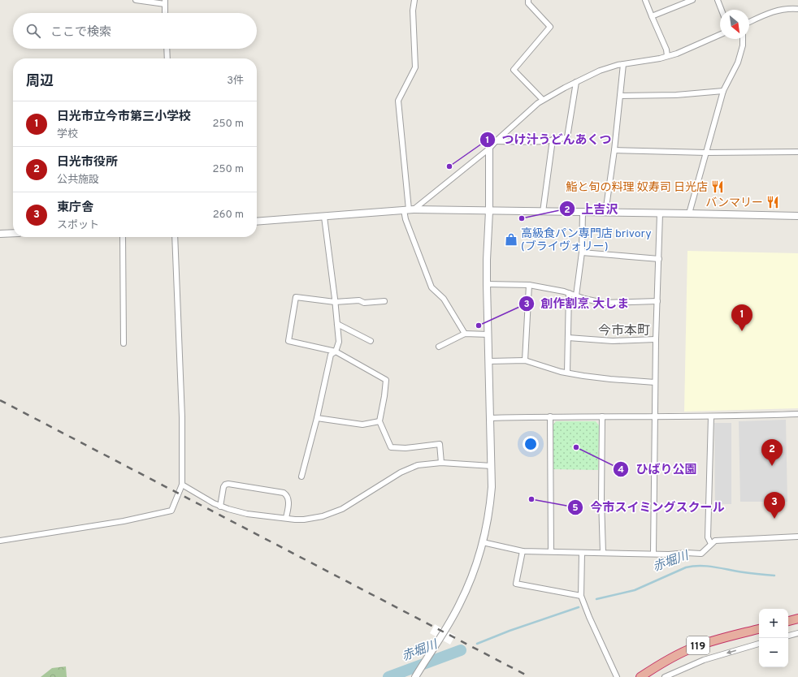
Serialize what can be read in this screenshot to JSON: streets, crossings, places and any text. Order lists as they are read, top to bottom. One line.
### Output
{"streets":{"highway":["119"]},"districts":["今市本町"],"water":["赤堀川"],"places":{"other":["つけ汁うどんあくつ","上吉沢","創作割烹 大しま","ひばり公園","今市スイミングスクール"],"restaurant":["鮨と旬の料理 奴寿司 日光店","バンマリー"],"shop":["高級食パン専門店 brivory (ブライヴォリー)"]},"north":"bottom right","page":{"search":"ここで検索","heading":["周辺","3件"],"list":[{"mark":"1","name":"日光市立今市第三小学校","note":"学校","value":"250 m"},{"mark":"2","name":"日光市役所","note":"公共施設","value":"250 m"},{"mark":"3","name":"東庁舎","note":"スポット","value":"260 m"}],"pins":["1","2","3"],"map_buttons":["+","−"]}}
